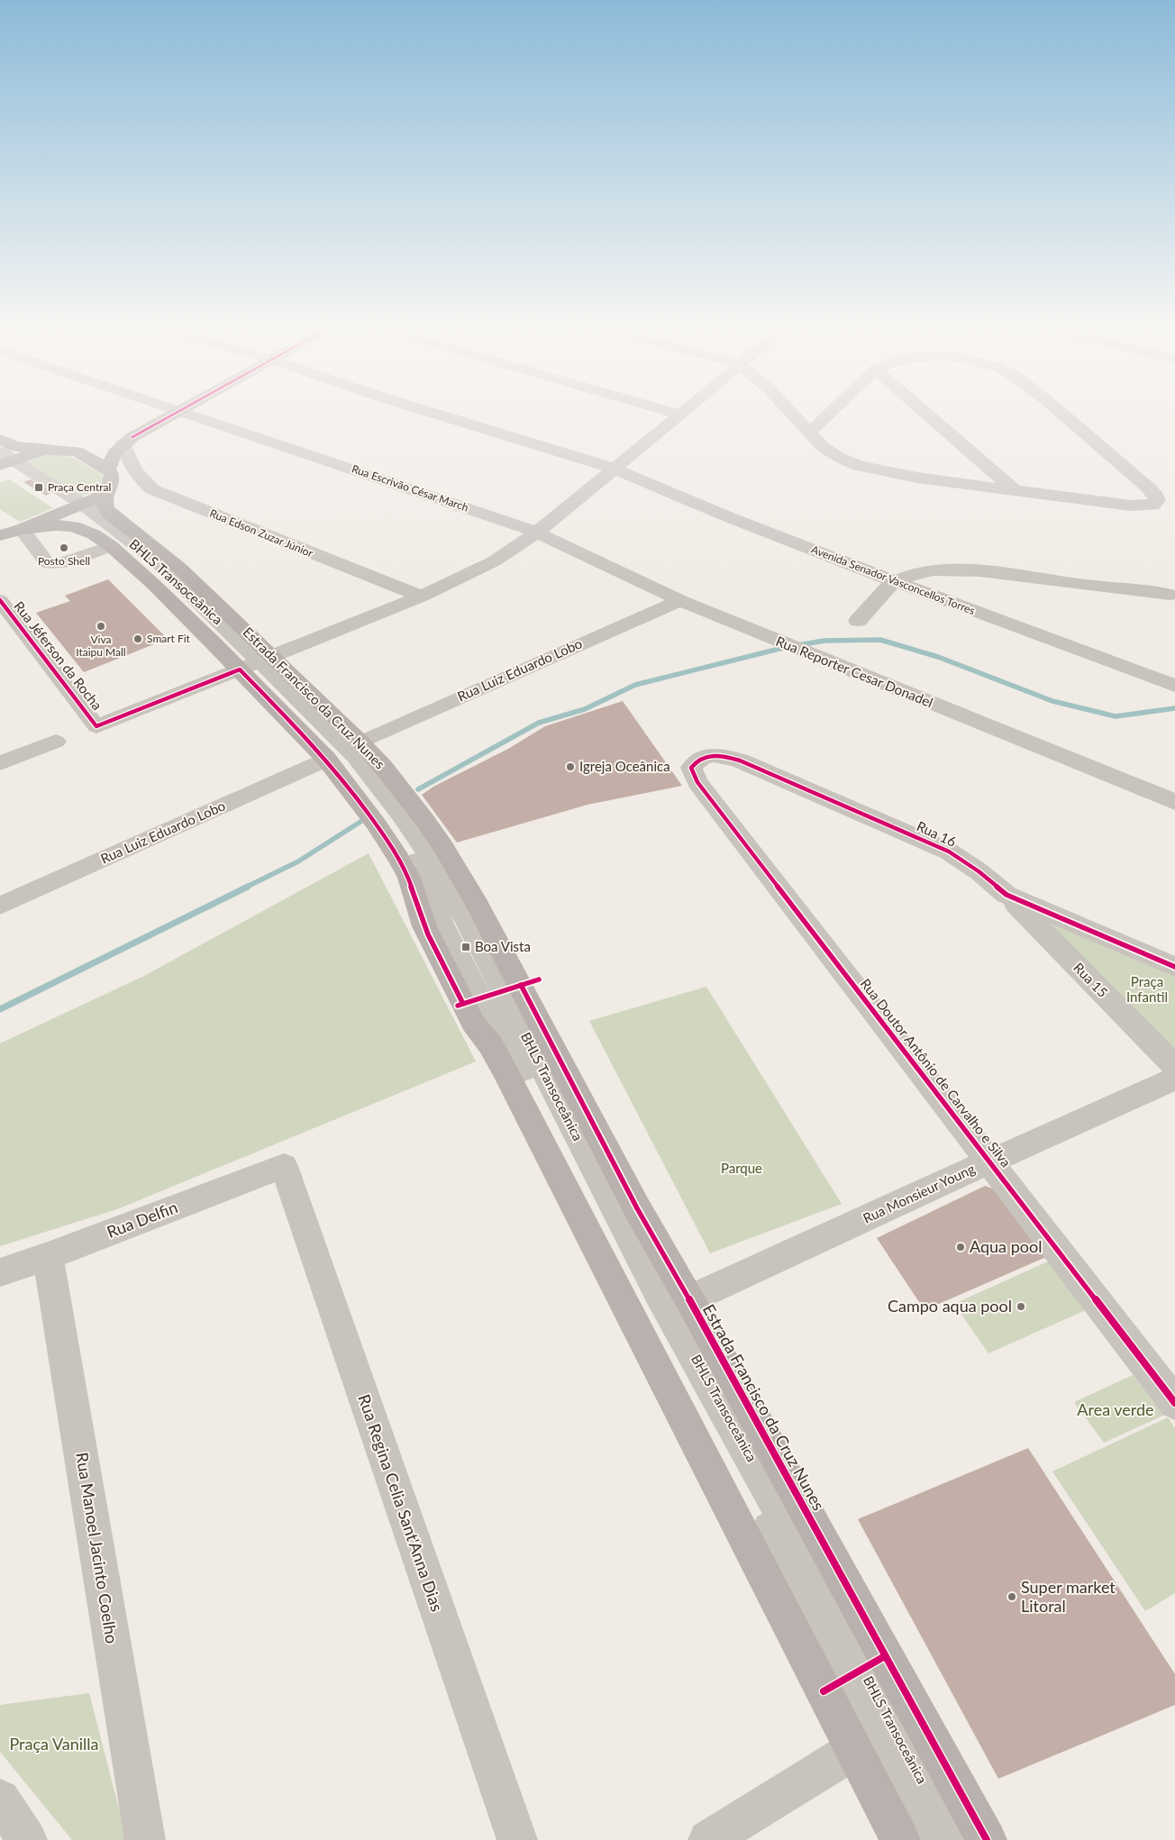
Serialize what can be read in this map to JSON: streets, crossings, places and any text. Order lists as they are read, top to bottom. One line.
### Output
{"streets":{"main road":["Estrada Francisco da Cruz Nunes"],"street":["Rua Escrivão César March","Rua Edson Zuzar Júnior","Avenida Senador Vasconcellos Torres","BHLS Transoceânica","Rua Jéferson da Rocha","Rua Luiz Eduardo Lobo","Rua Reporter Cesar Donadel","Rua 16","Rua 15","Rua Doutor Antônio de Carvalho e Silva","Rua Monsieur Young","Rua Delfin","Rua Regina Celia Sant'Anna Dias","Rua Manoel Jacinto Coelho"]},"crossings":[["Rua Escrivão César March","Rua Reporter Cesar Donadel"],["BHLS Transoceânica","Rua Jéferson da Rocha"],["BHLS Transoceânica","Estrada Francisco da Cruz Nunes"],["Rua Jéferson da Rocha","Estrada Francisco da Cruz Nunes"],["Rua Luiz Eduardo Lobo","Rua Reporter Cesar Donadel"],["Rua Luiz Eduardo Lobo","Estrada Francisco da Cruz Nunes"],["Estrada Francisco da Cruz Nunes","Rua Monsieur Young"],["Rua 16","Rua 15"],["Rua 16","Rua Doutor Antônio de Carvalho e Silva"],["Rua Doutor Antônio de Carvalho e Silva","Rua Monsieur Young"],["Rua Delfin","Rua Regina Celia Sant'Anna Dias"],["Rua Delfin","Rua Manoel Jacinto Coelho"]],"parks":["Praça Infantil","Parque","Area verde","Praça Vanilla"],"places":{"transit":["Praça Central","Boa Vista"],"other":["Posto Shell","Viva Itaipu Mall","Smart Fit","Igreja Oceânica","Aqua pool","Campo aqua pool","Super market Litoral"]}}
